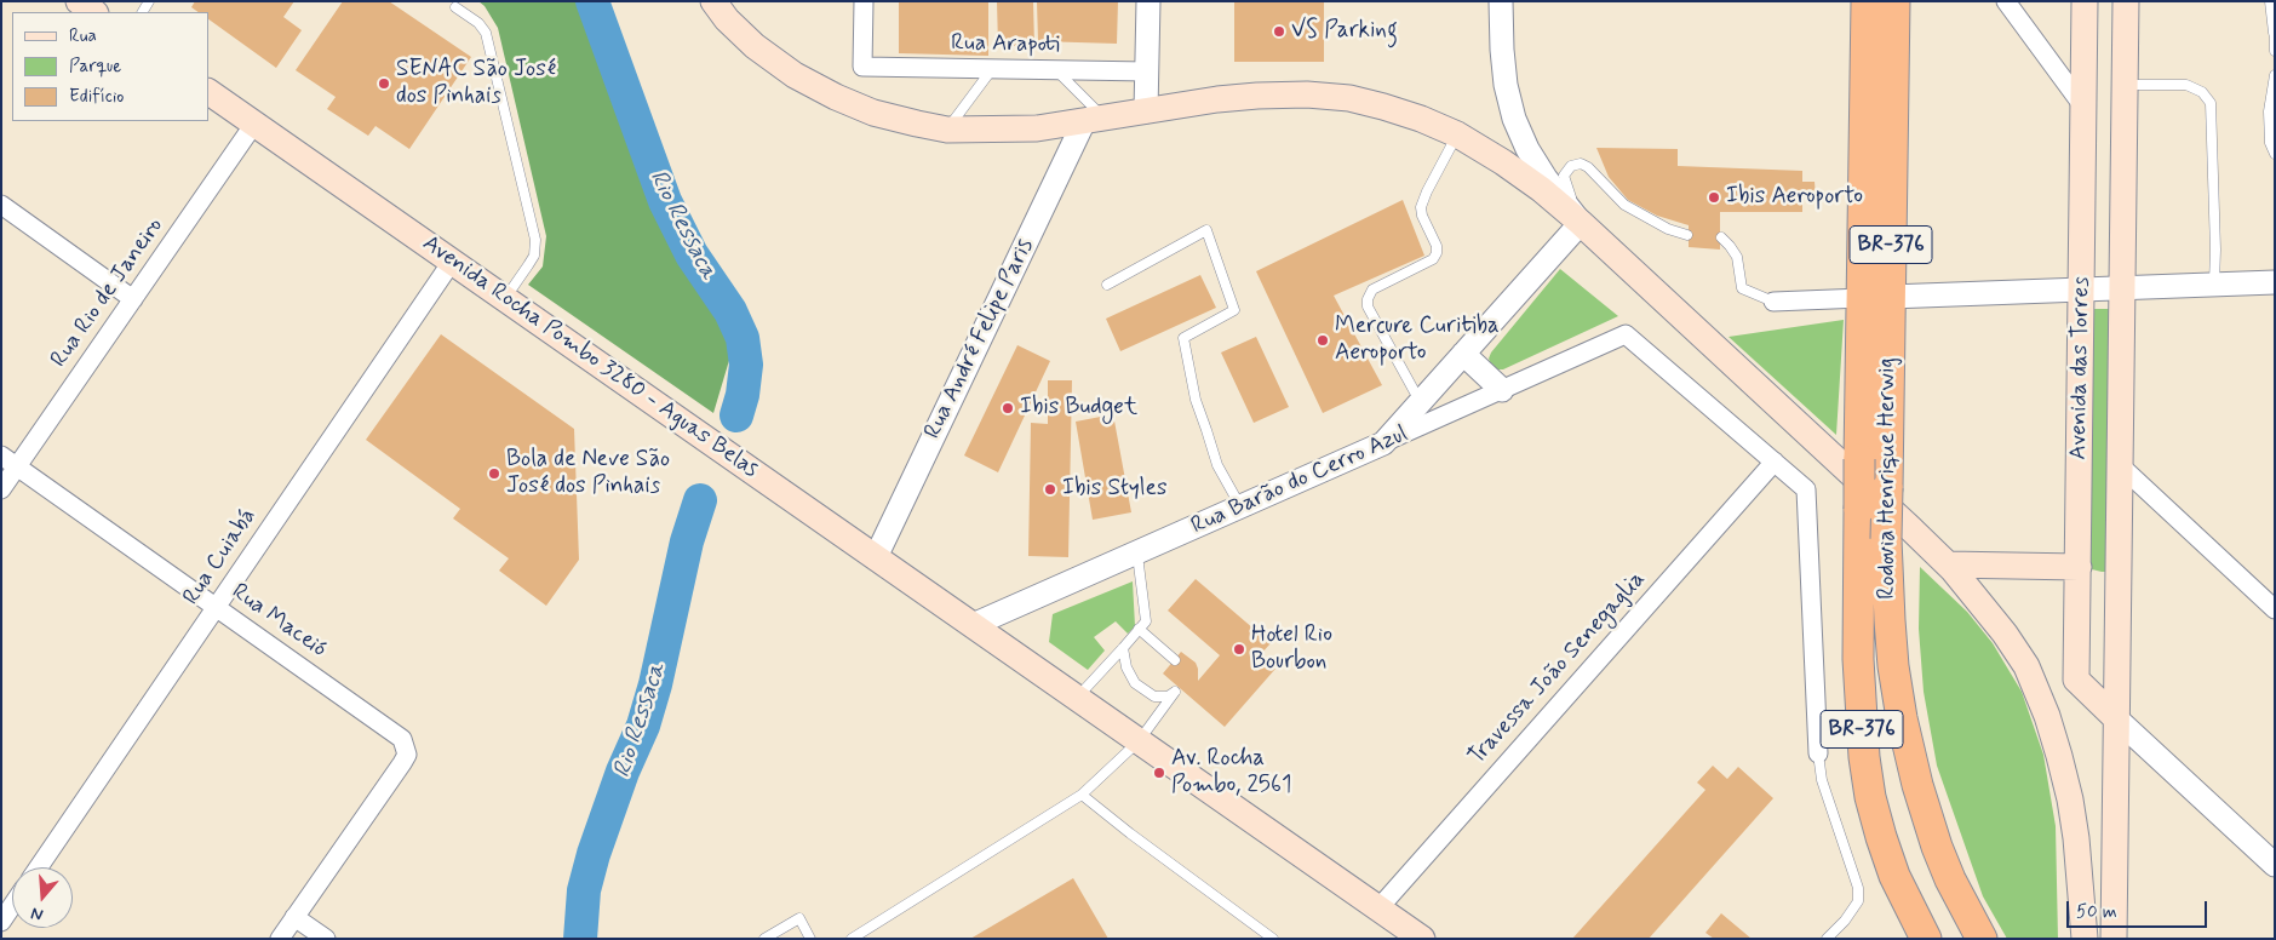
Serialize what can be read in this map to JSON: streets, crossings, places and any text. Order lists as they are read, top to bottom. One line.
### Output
{"streets":{"highway":["BR-376","Rodovia Henrique Herwig"],"main road":["Avenida Rocha Pombo 3280 - Aguas Belas","Avenida das Torres"],"street":["Rua Arapoti","Rua Rio de Janeiro","Rua André Felipe Paris","Rua Barão do Cerro Azul","Rua Cuiabá","Rua Maceió","Travessa João Senegaglia"]},"crossings":[["Rua Rio de Janeiro","Avenida Rocha Pombo 3280 - Aguas Belas"],["Rua Rio de Janeiro","Rua Maceió"],["Rua André Felipe Paris","Avenida Rocha Pombo 3280 - Aguas Belas"],["Avenida Rocha Pombo 3280 - Aguas Belas","Rua Barão do Cerro Azul"],["Avenida Rocha Pombo 3280 - Aguas Belas","Rua Cuiabá"],["Avenida Rocha Pombo 3280 - Aguas Belas","Travessa João Senegaglia"],["Rua Barão do Cerro Azul","Travessa João Senegaglia"],["Rua Cuiabá","Rua Maceió"]],"water":["Rio Ressaca"],"places":["VS Parking","SENAC São José dos Pinhais","Ibis Aeroporto","Mercure Curitiba Aeroporto","Ibis Budget","Bola de Neve São José dos Pinhais","Ibis Styles","Hotel Rio Bourbon","Av. Rocha Pombo, 2561"],"legend":["Rua","Parque","Edifício"],"scale_bar":"50 m","north":"bottom"}
